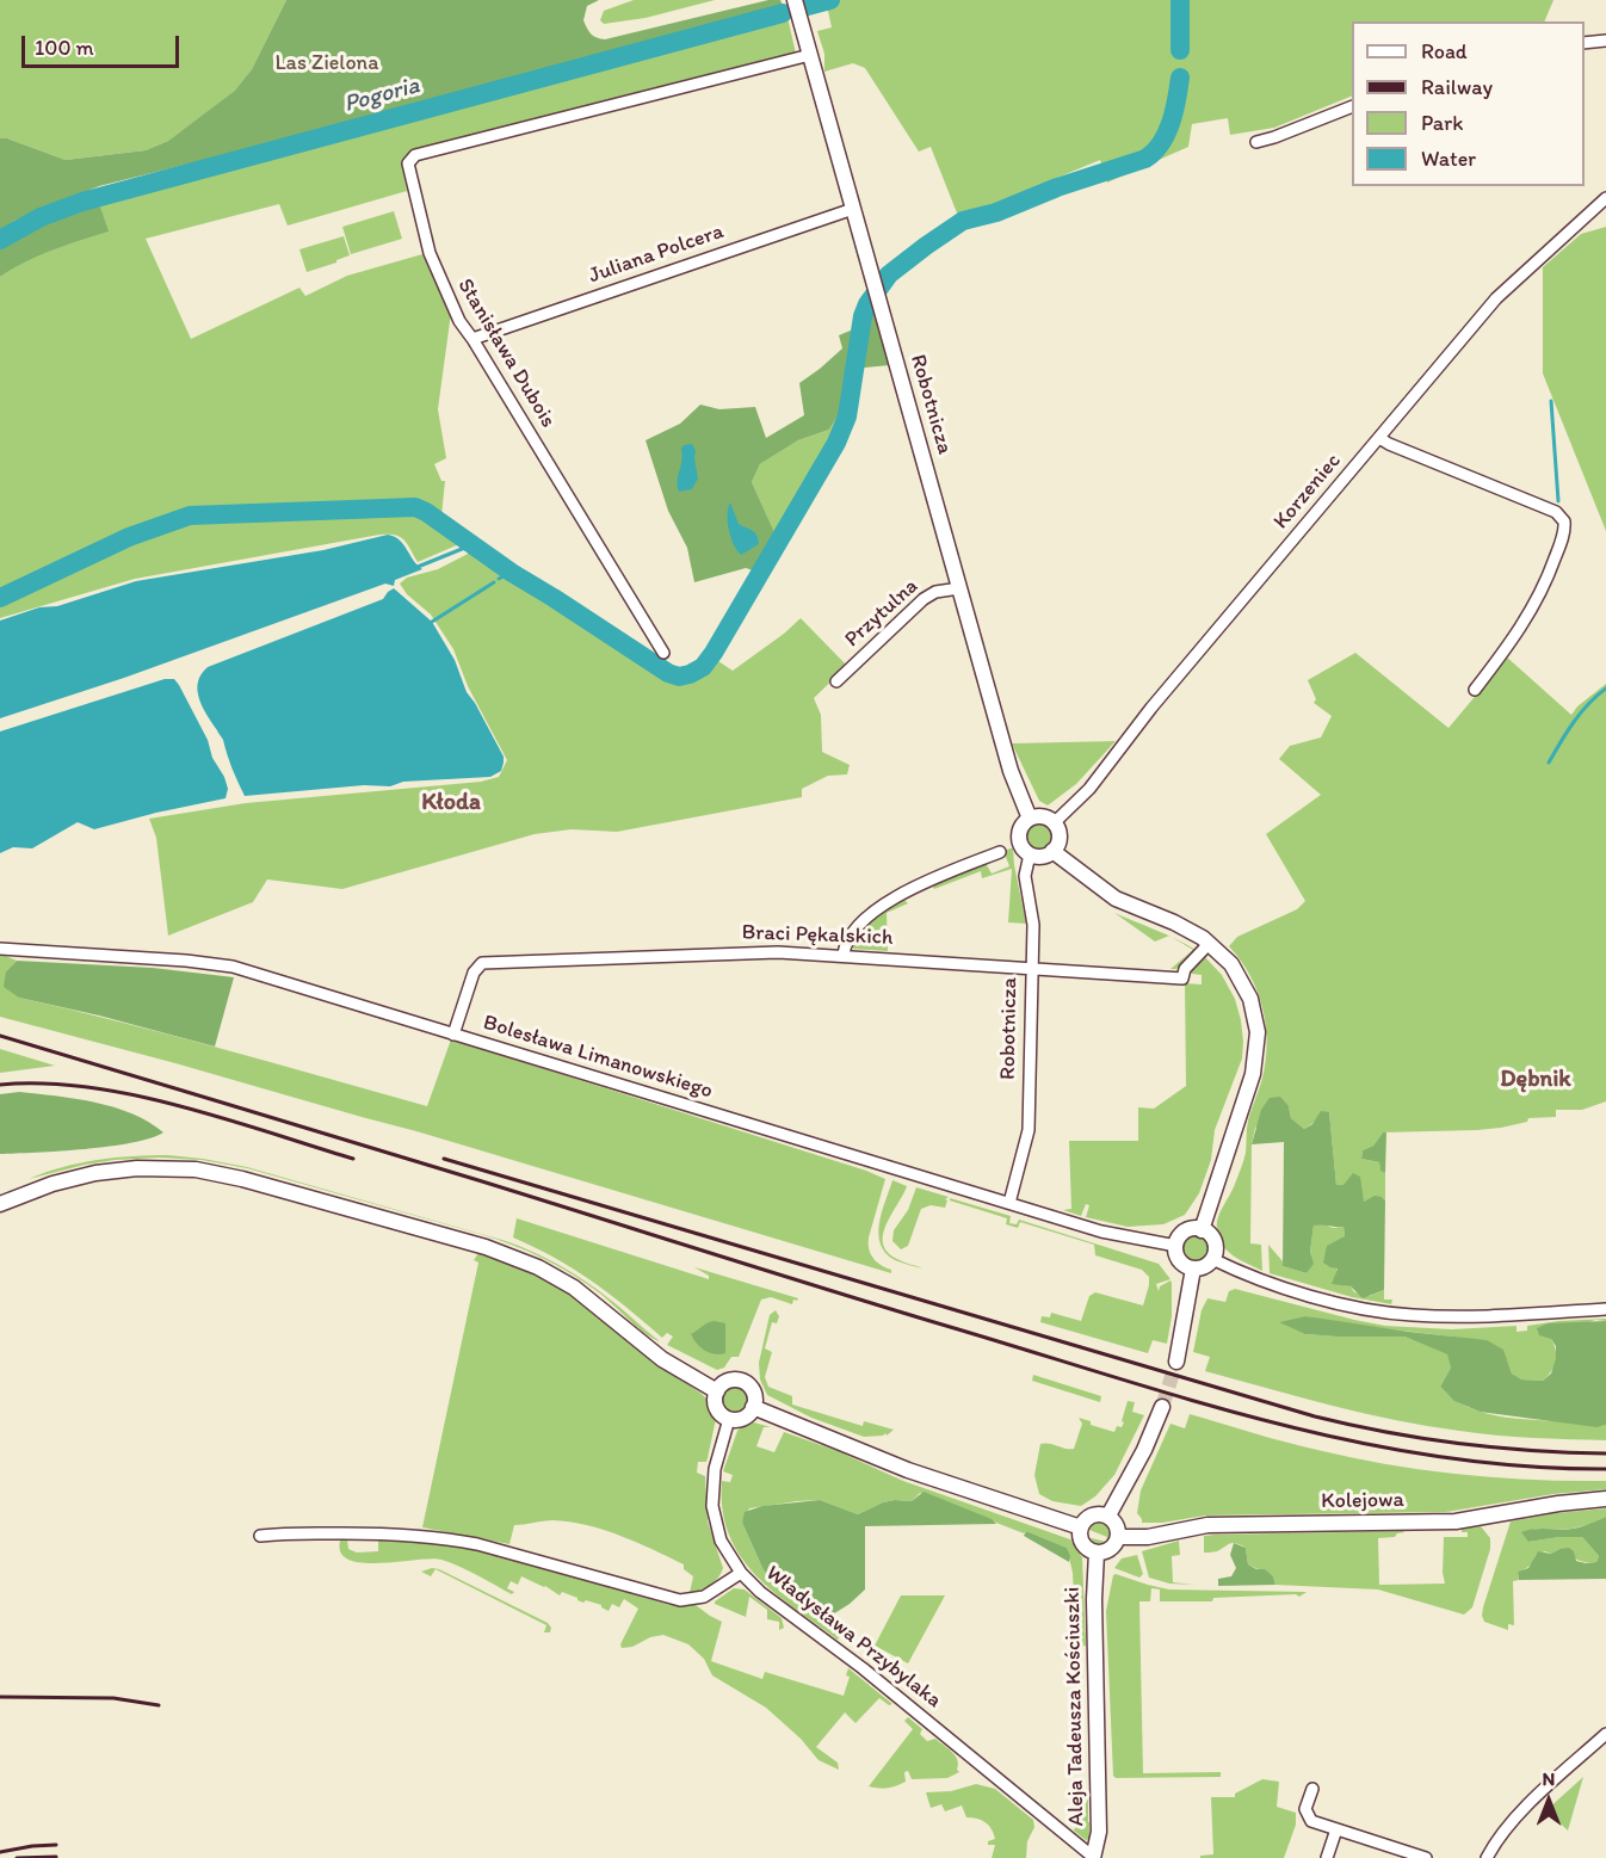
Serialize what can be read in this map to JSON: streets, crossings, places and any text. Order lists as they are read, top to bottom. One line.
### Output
{"streets":{"street":["Juliana Polcera","Stanisława Dubois","Robotnicza","Korzeniec","Przytulna","Braci Pękalskich","Bolesława Limanowskiego","Kolejowa","Władysława Przybylaka","Aleja Tadeusza Kościuszki"]},"crossings":[["Juliana Polcera","Stanisława Dubois"],["Juliana Polcera","Robotnicza"],["Stanisława Dubois","Robotnicza"],["Robotnicza","Korzeniec"],["Robotnicza","Przytulna"],["Robotnicza","Braci Pękalskich"],["Robotnicza","Bolesława Limanowskiego"],["Braci Pękalskich","Bolesława Limanowskiego"],["Kolejowa","Aleja Tadeusza Kościuszki"],["Władysława Przybylaka","Aleja Tadeusza Kościuszki"]],"districts":["Kłoda","Dębnik"],"water":["Pogoria"],"parks":["Las Zielona"],"legend":["Road","Railway","Park","Water"],"scale_bar":"100 m","north":"top"}
